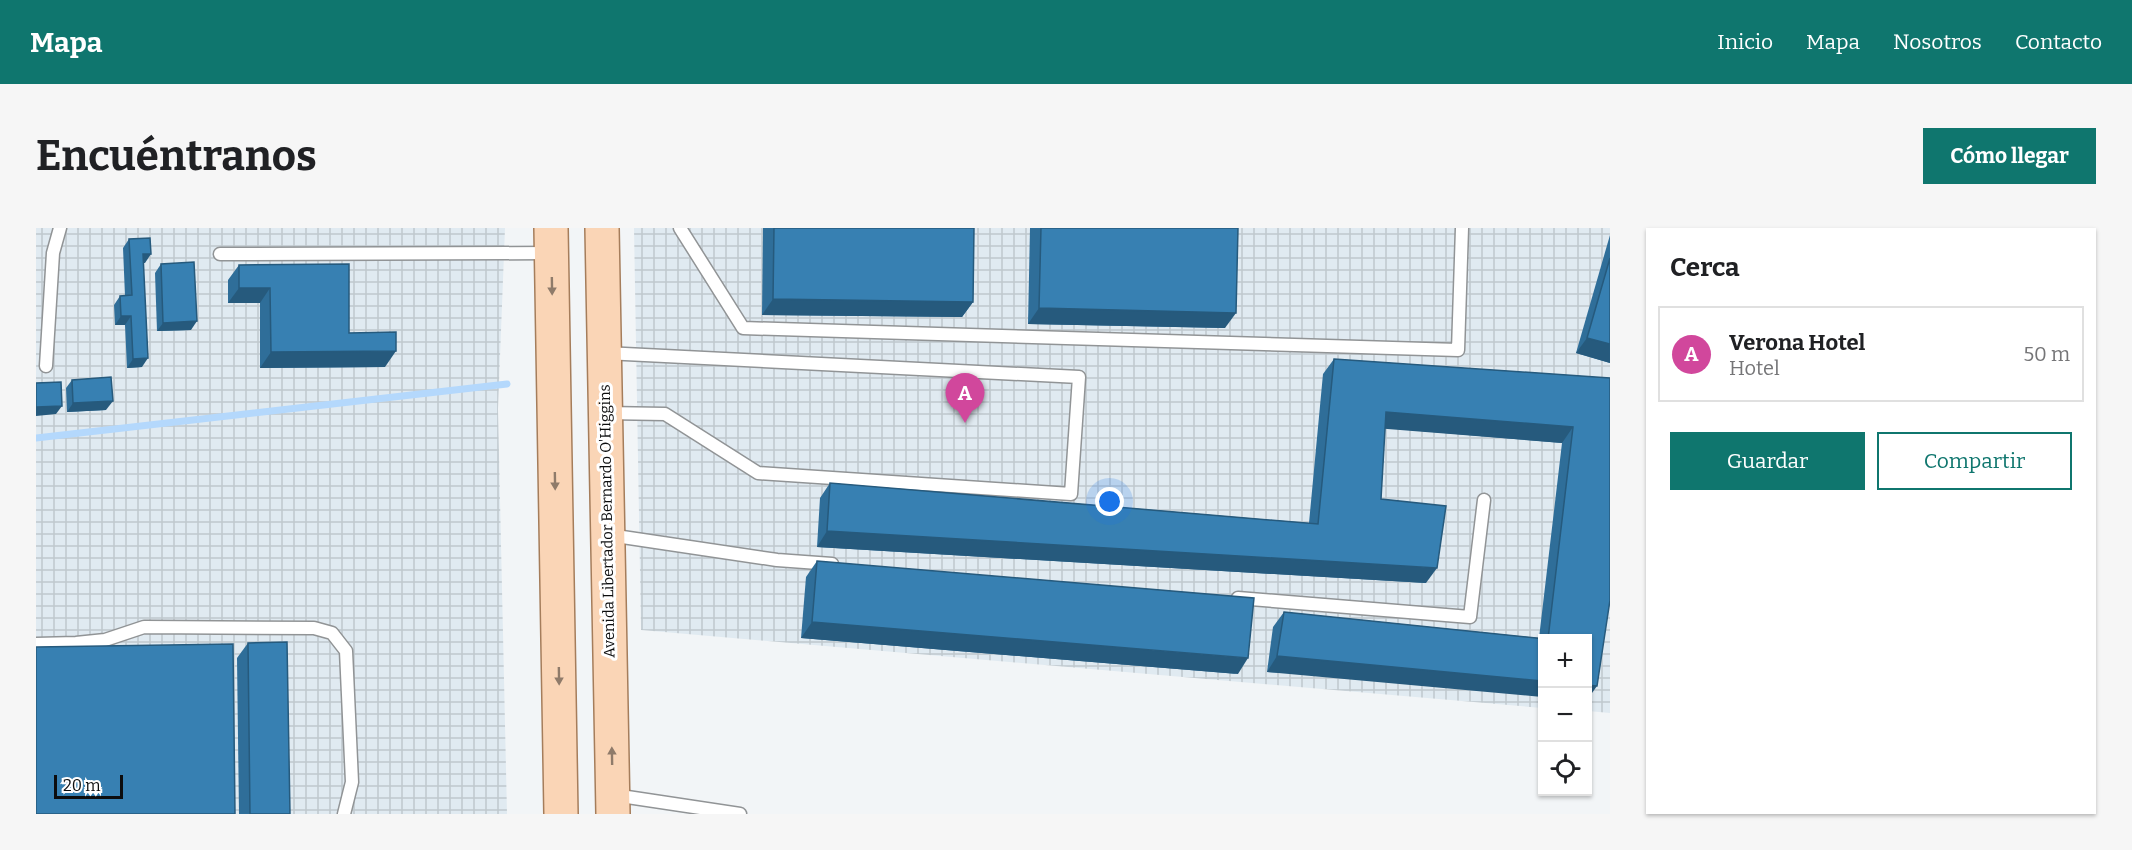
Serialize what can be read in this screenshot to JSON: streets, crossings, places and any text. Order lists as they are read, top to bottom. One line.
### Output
{"streets":{"main road":["Avenida Libertador Bernardo O'Higgins"]},"scale_bar":"20 m","page":{"header":"Mapa","nav":["Inicio","Mapa","Nosotros","Contacto"],"buttons":["Cómo llegar",["Guardar","Compartir"]],"title":"Encuéntranos","heading":"Cerca","list":[{"mark":"A","name":"Verona Hotel","note":"Hotel","value":"50 m"}],"pins":"A","map_buttons":["+","−"],"scale":"20 m"}}
